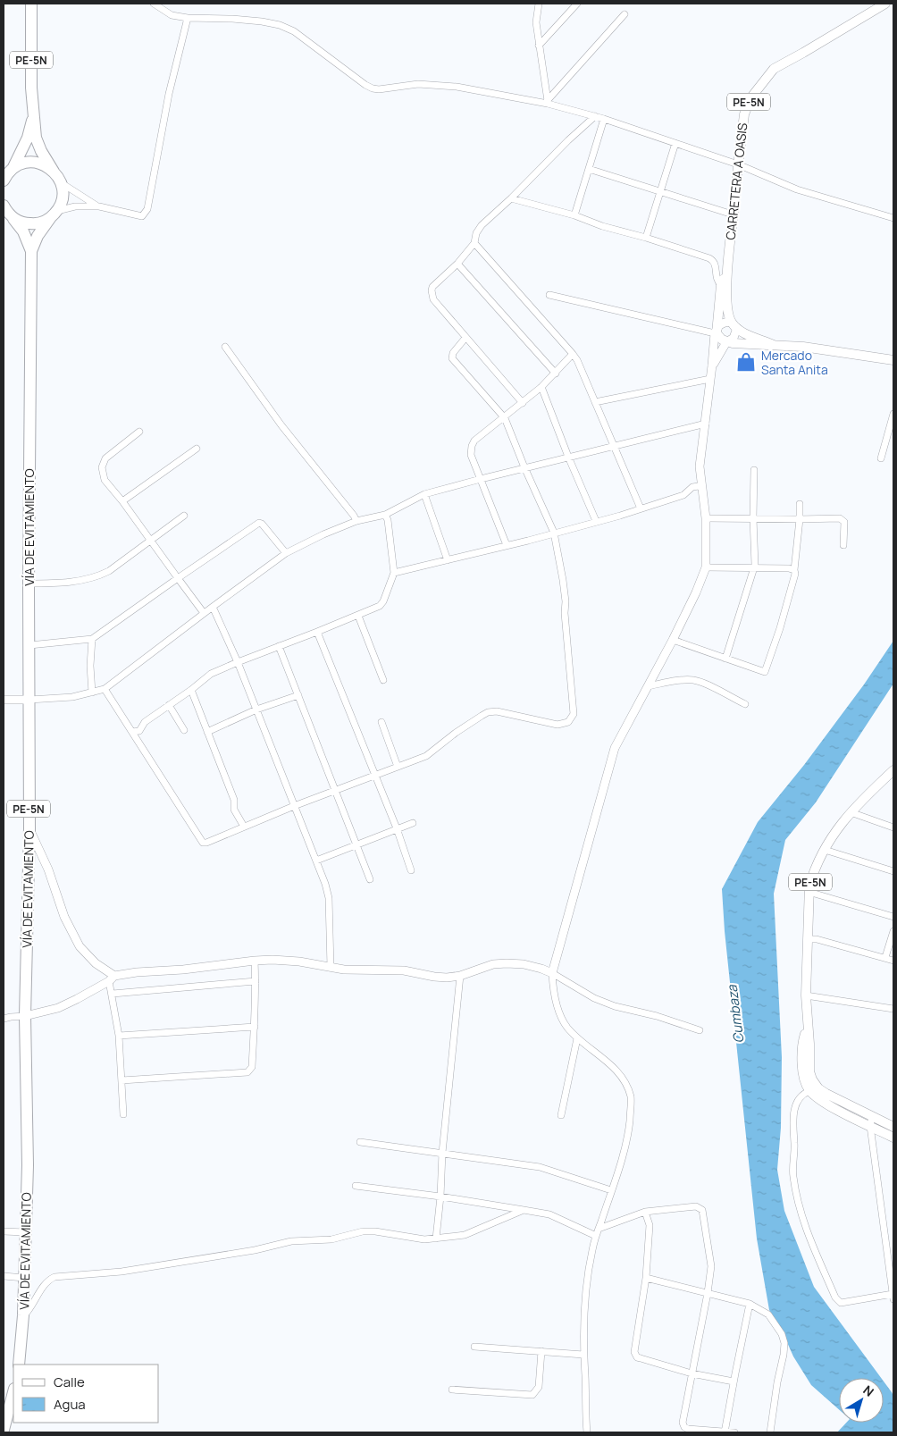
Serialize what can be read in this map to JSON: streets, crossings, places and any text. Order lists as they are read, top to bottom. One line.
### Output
{"streets":{"highway":["PE-5N","VÍA DE EVITAMIENTO"],"main road":["CARRETERA A OASIS"]},"water":["Cumbaza"],"places":{"shop":["Mercado Santa Anita"]},"legend":["Calle","Agua"],"north":"top right"}
